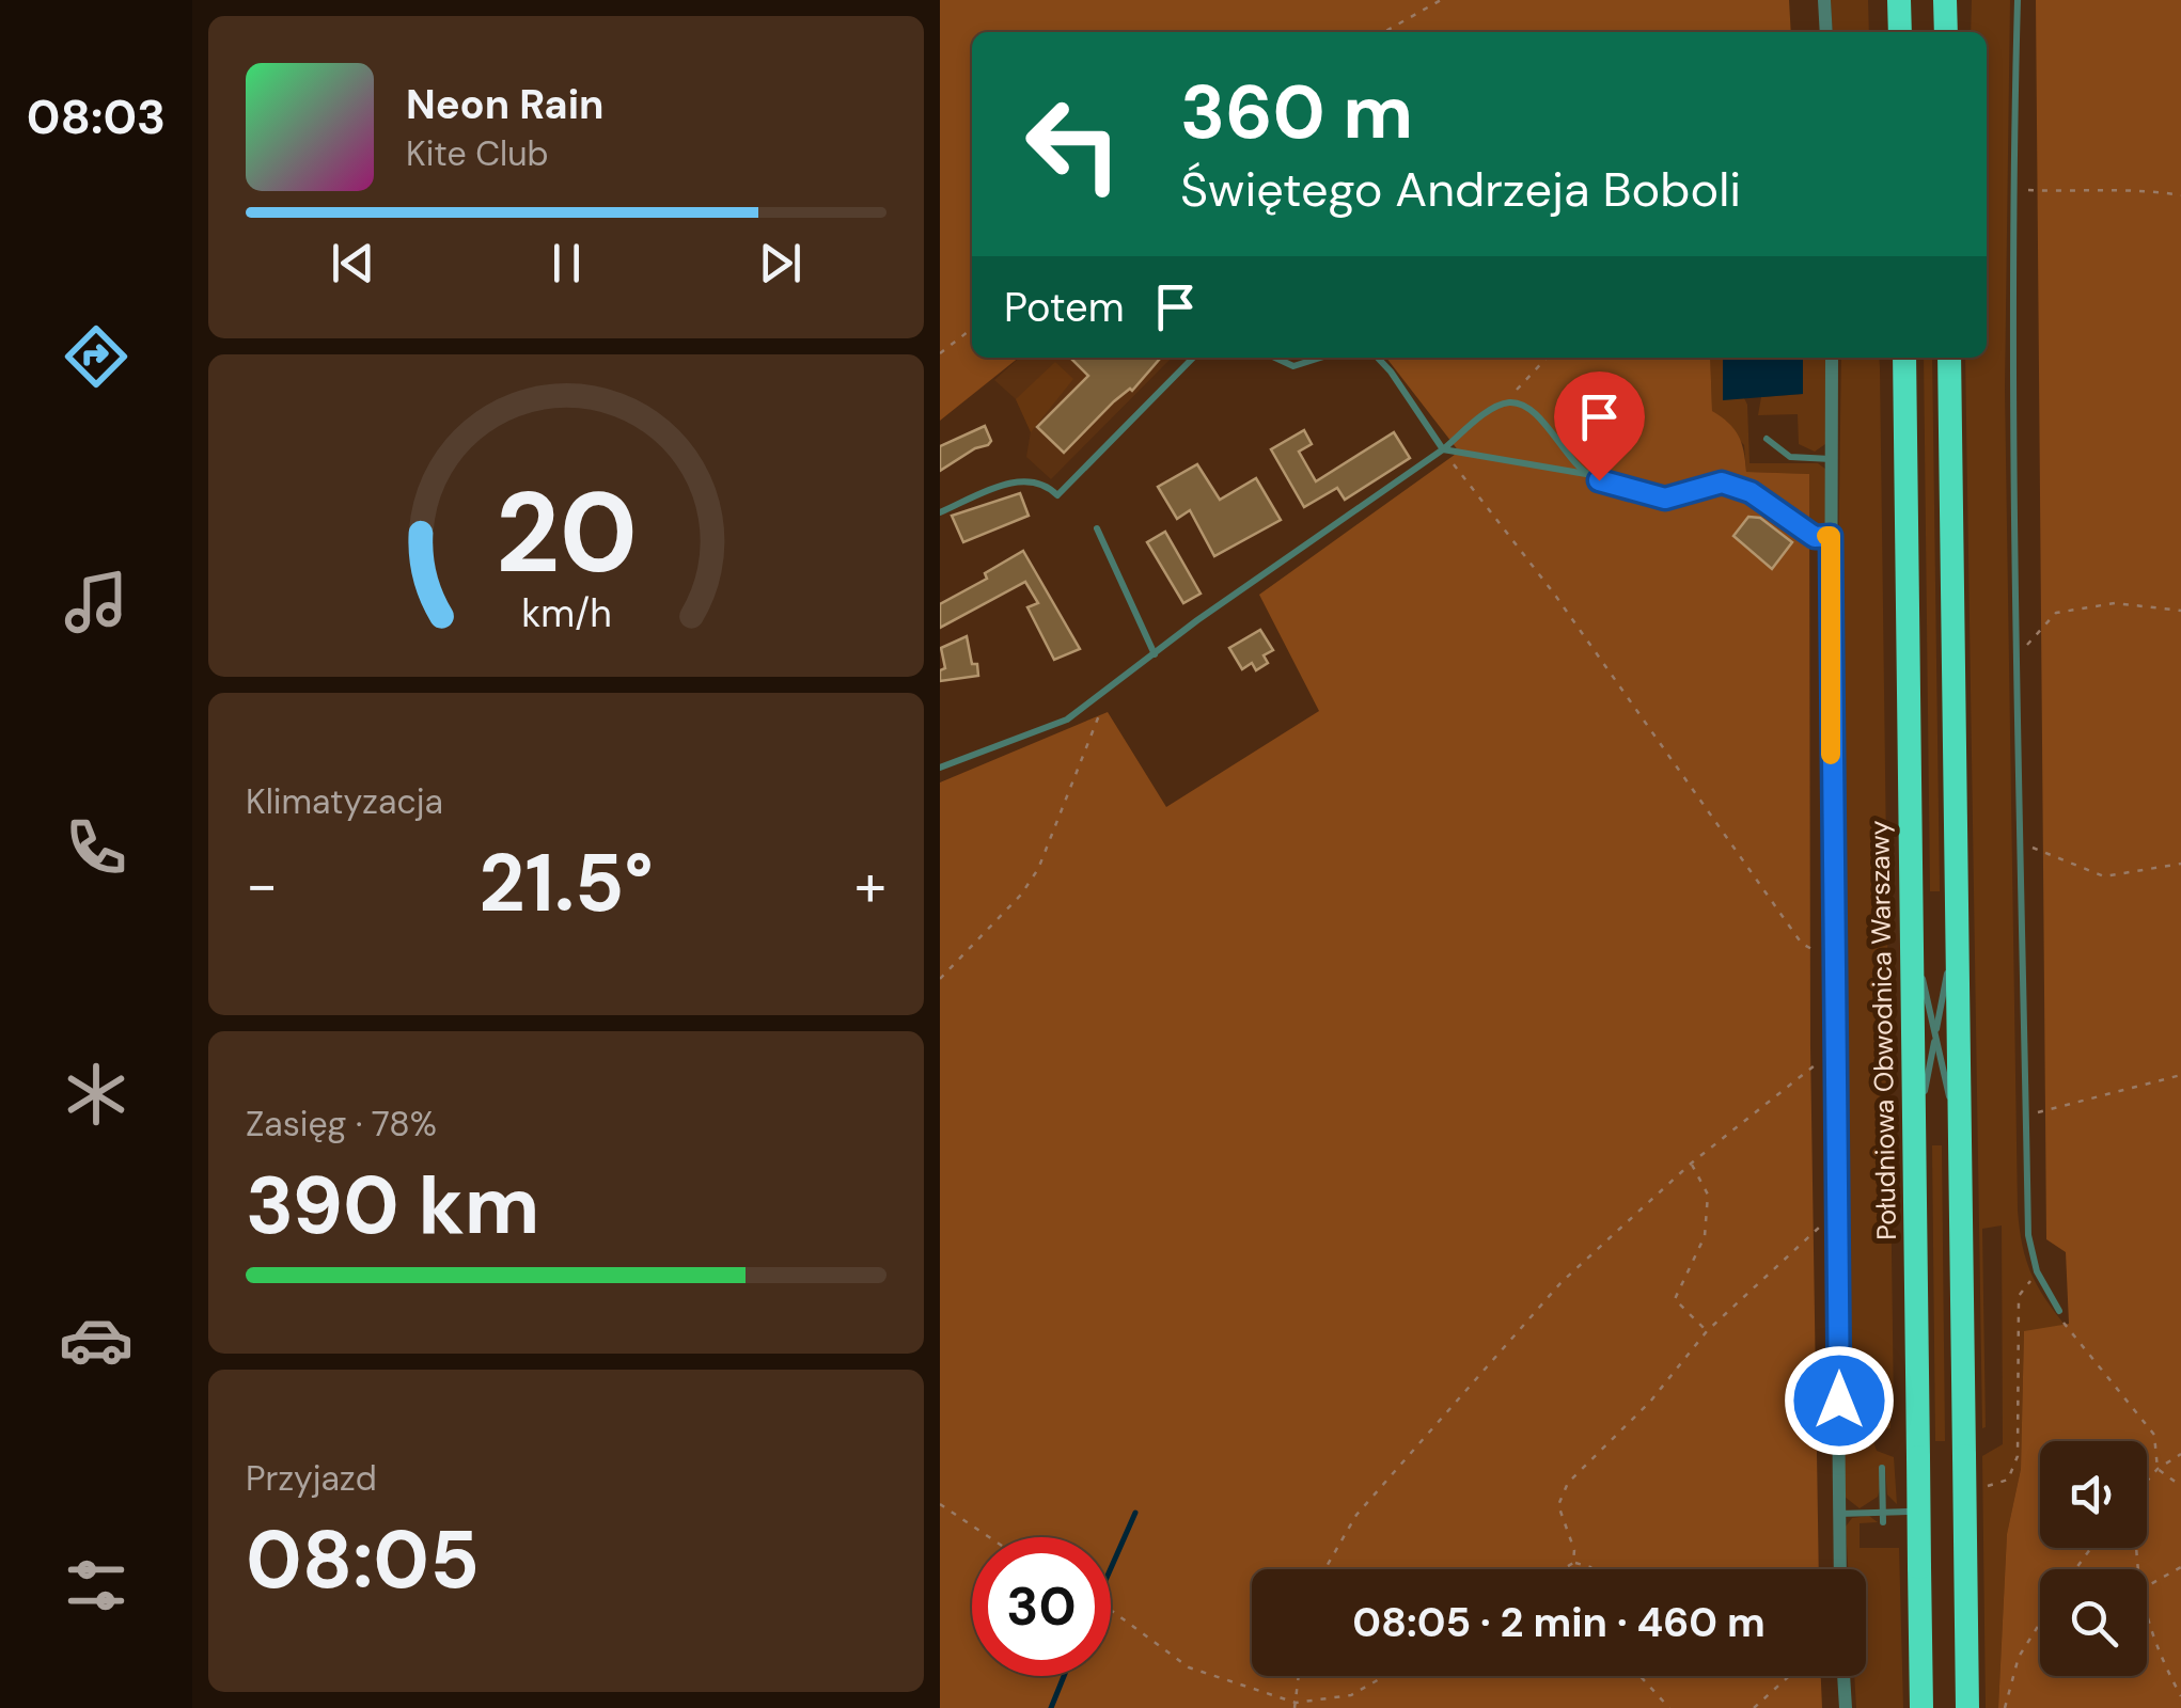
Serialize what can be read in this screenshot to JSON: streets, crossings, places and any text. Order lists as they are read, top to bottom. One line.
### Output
{"streets":{"highway":["Południowa Obwodnica Warszawy"]},"page":{"tabs":"08:03","turn":["360 m","Świętego Andrzeja Boboli"],"song":["Neon Rain","Kite Club"],"then":"Potem","tile":["Klimatyzacja",["Zasięg · 78%","390 km"],["Przyjazd","08:05"]],"heat":["−","21.5°","+"],"limit":"30","trip":"08:05 · 2 min · 460 m","gauge":["20","km/h"]}}
